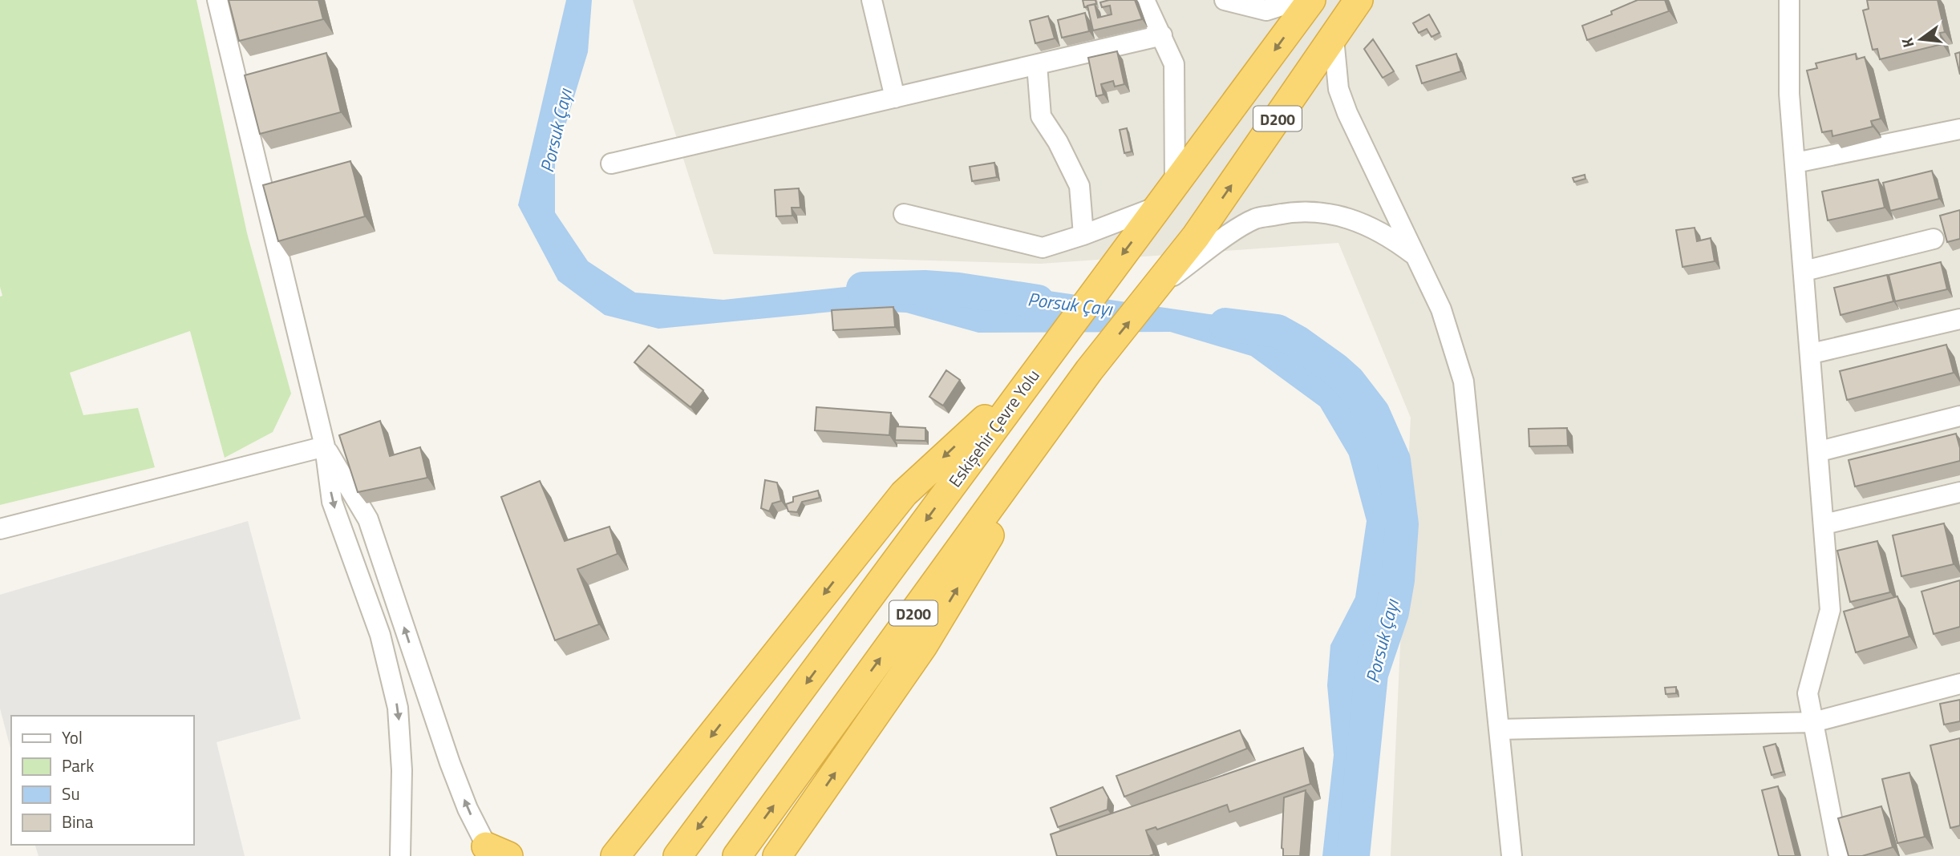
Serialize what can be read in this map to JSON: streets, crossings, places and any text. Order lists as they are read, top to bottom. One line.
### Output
{"streets":{"highway":["D200","Eskişehir Çevre Yolu"]},"water":["Porsuk Çayı"],"legend":["Yol","Park","Su","Bina"],"north":"left"}
